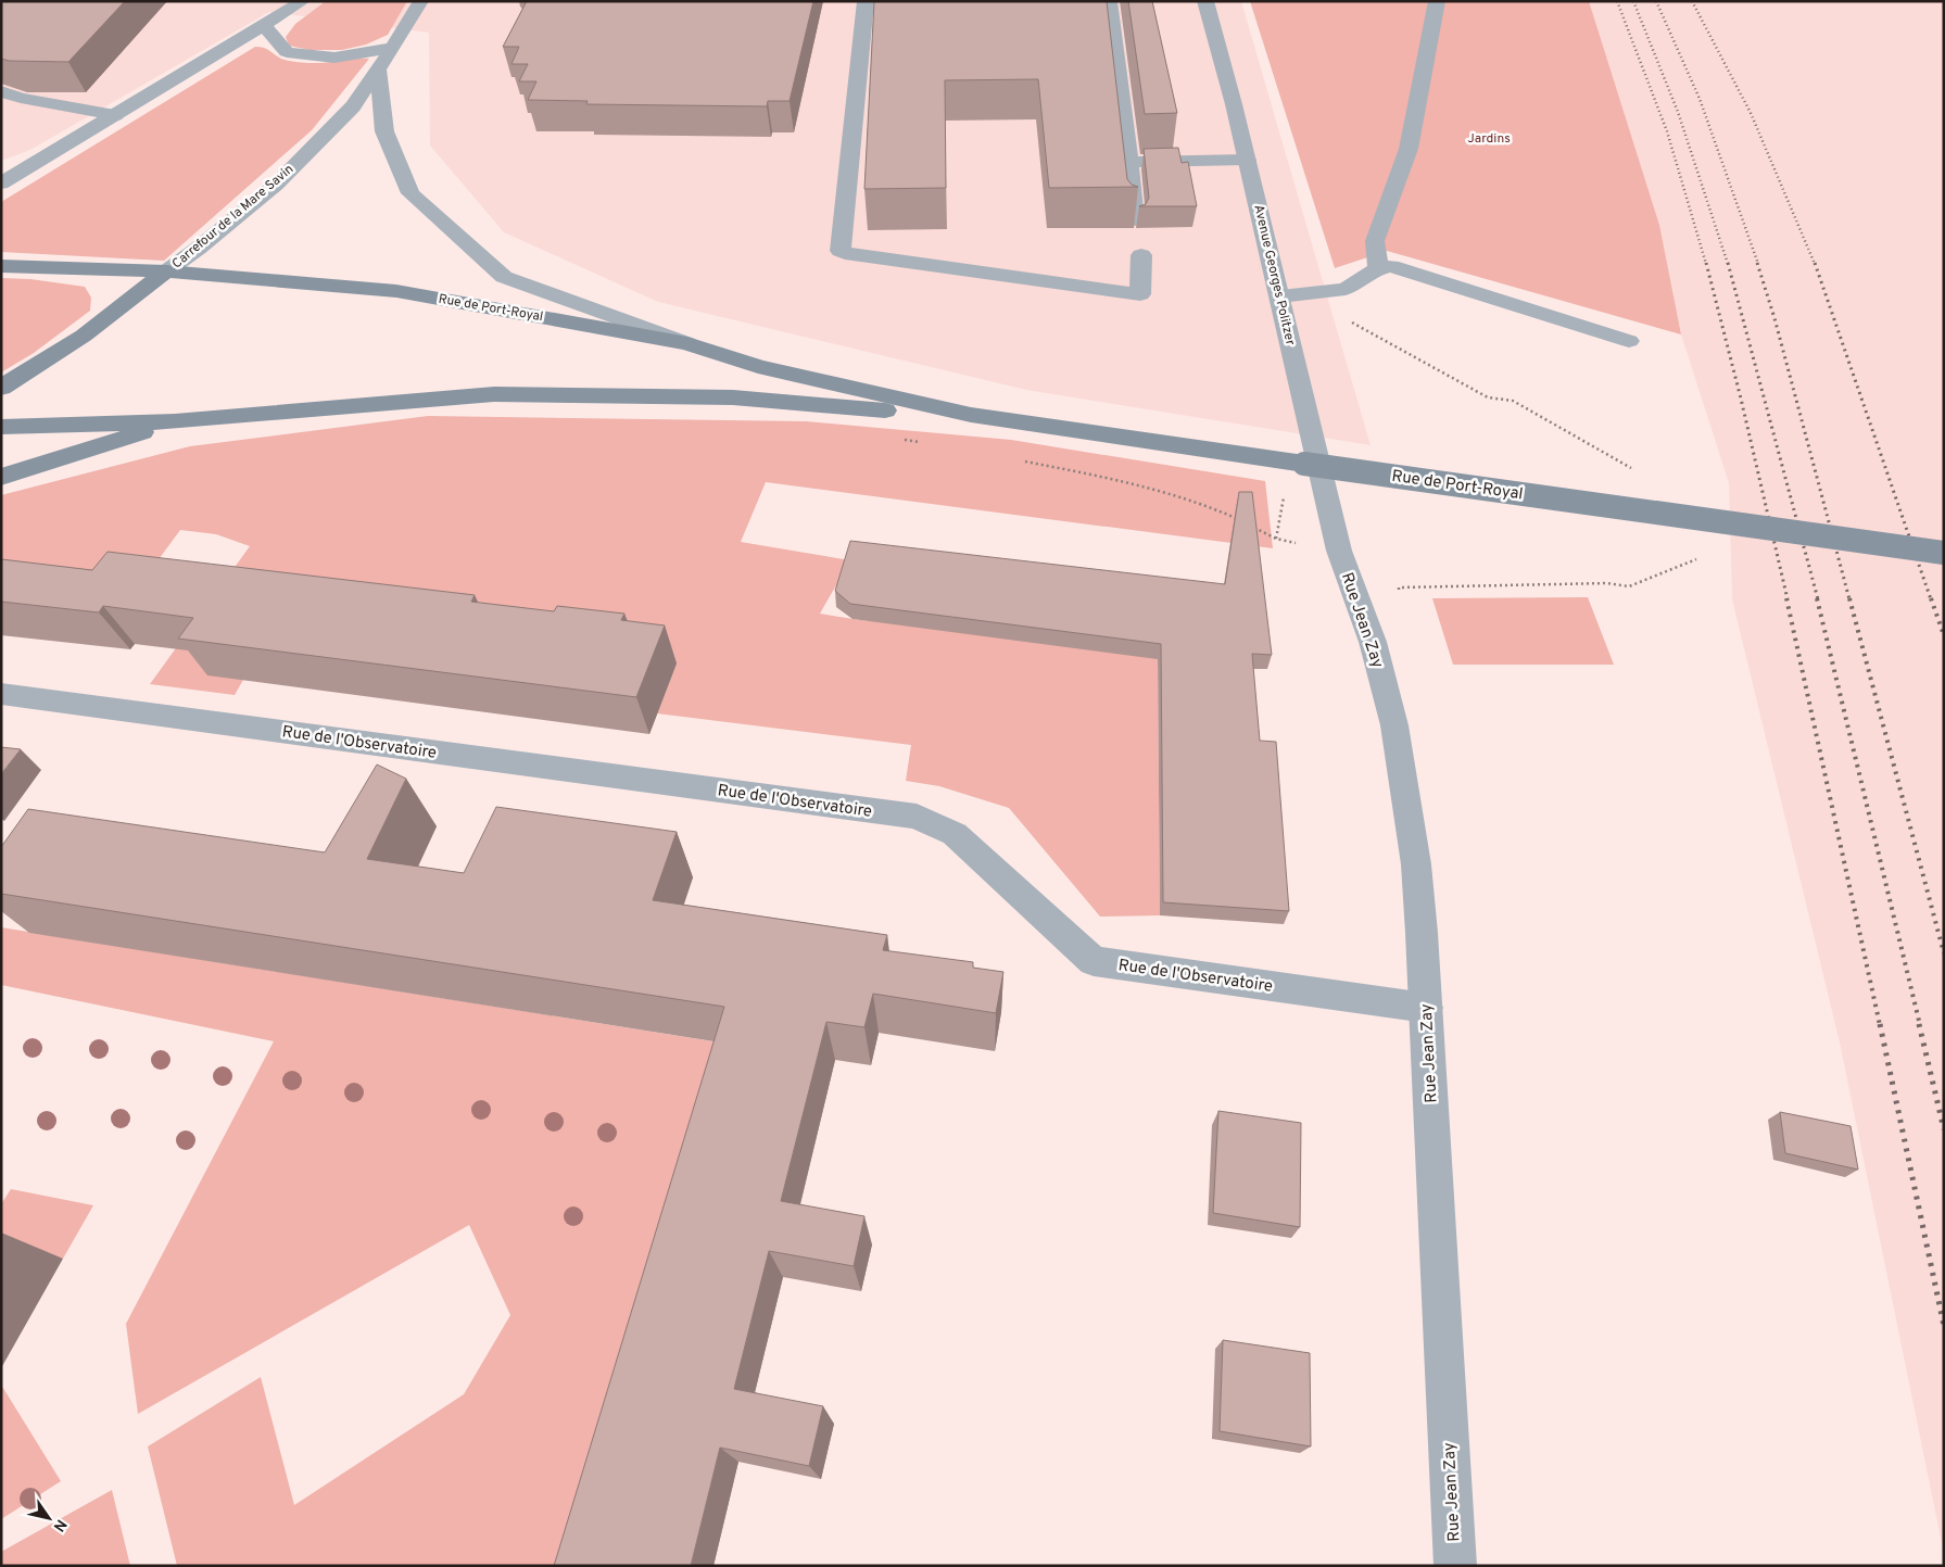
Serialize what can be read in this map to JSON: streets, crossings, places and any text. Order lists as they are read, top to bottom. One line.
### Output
{"streets":{"main road":["Carrefour de la Mare Savin","Rue de Port-Royal"],"street":["Avenue Georges Politzer","Rue Jean Zay","Rue de l'Observatoire"]},"crossings":[["Carrefour de la Mare Savin","Rue de Port-Royal"],["Avenue Georges Politzer","Rue Jean Zay"],["Rue Jean Zay","Rue de l'Observatoire"]],"parks":["Jardins"],"north":"bottom right"}
